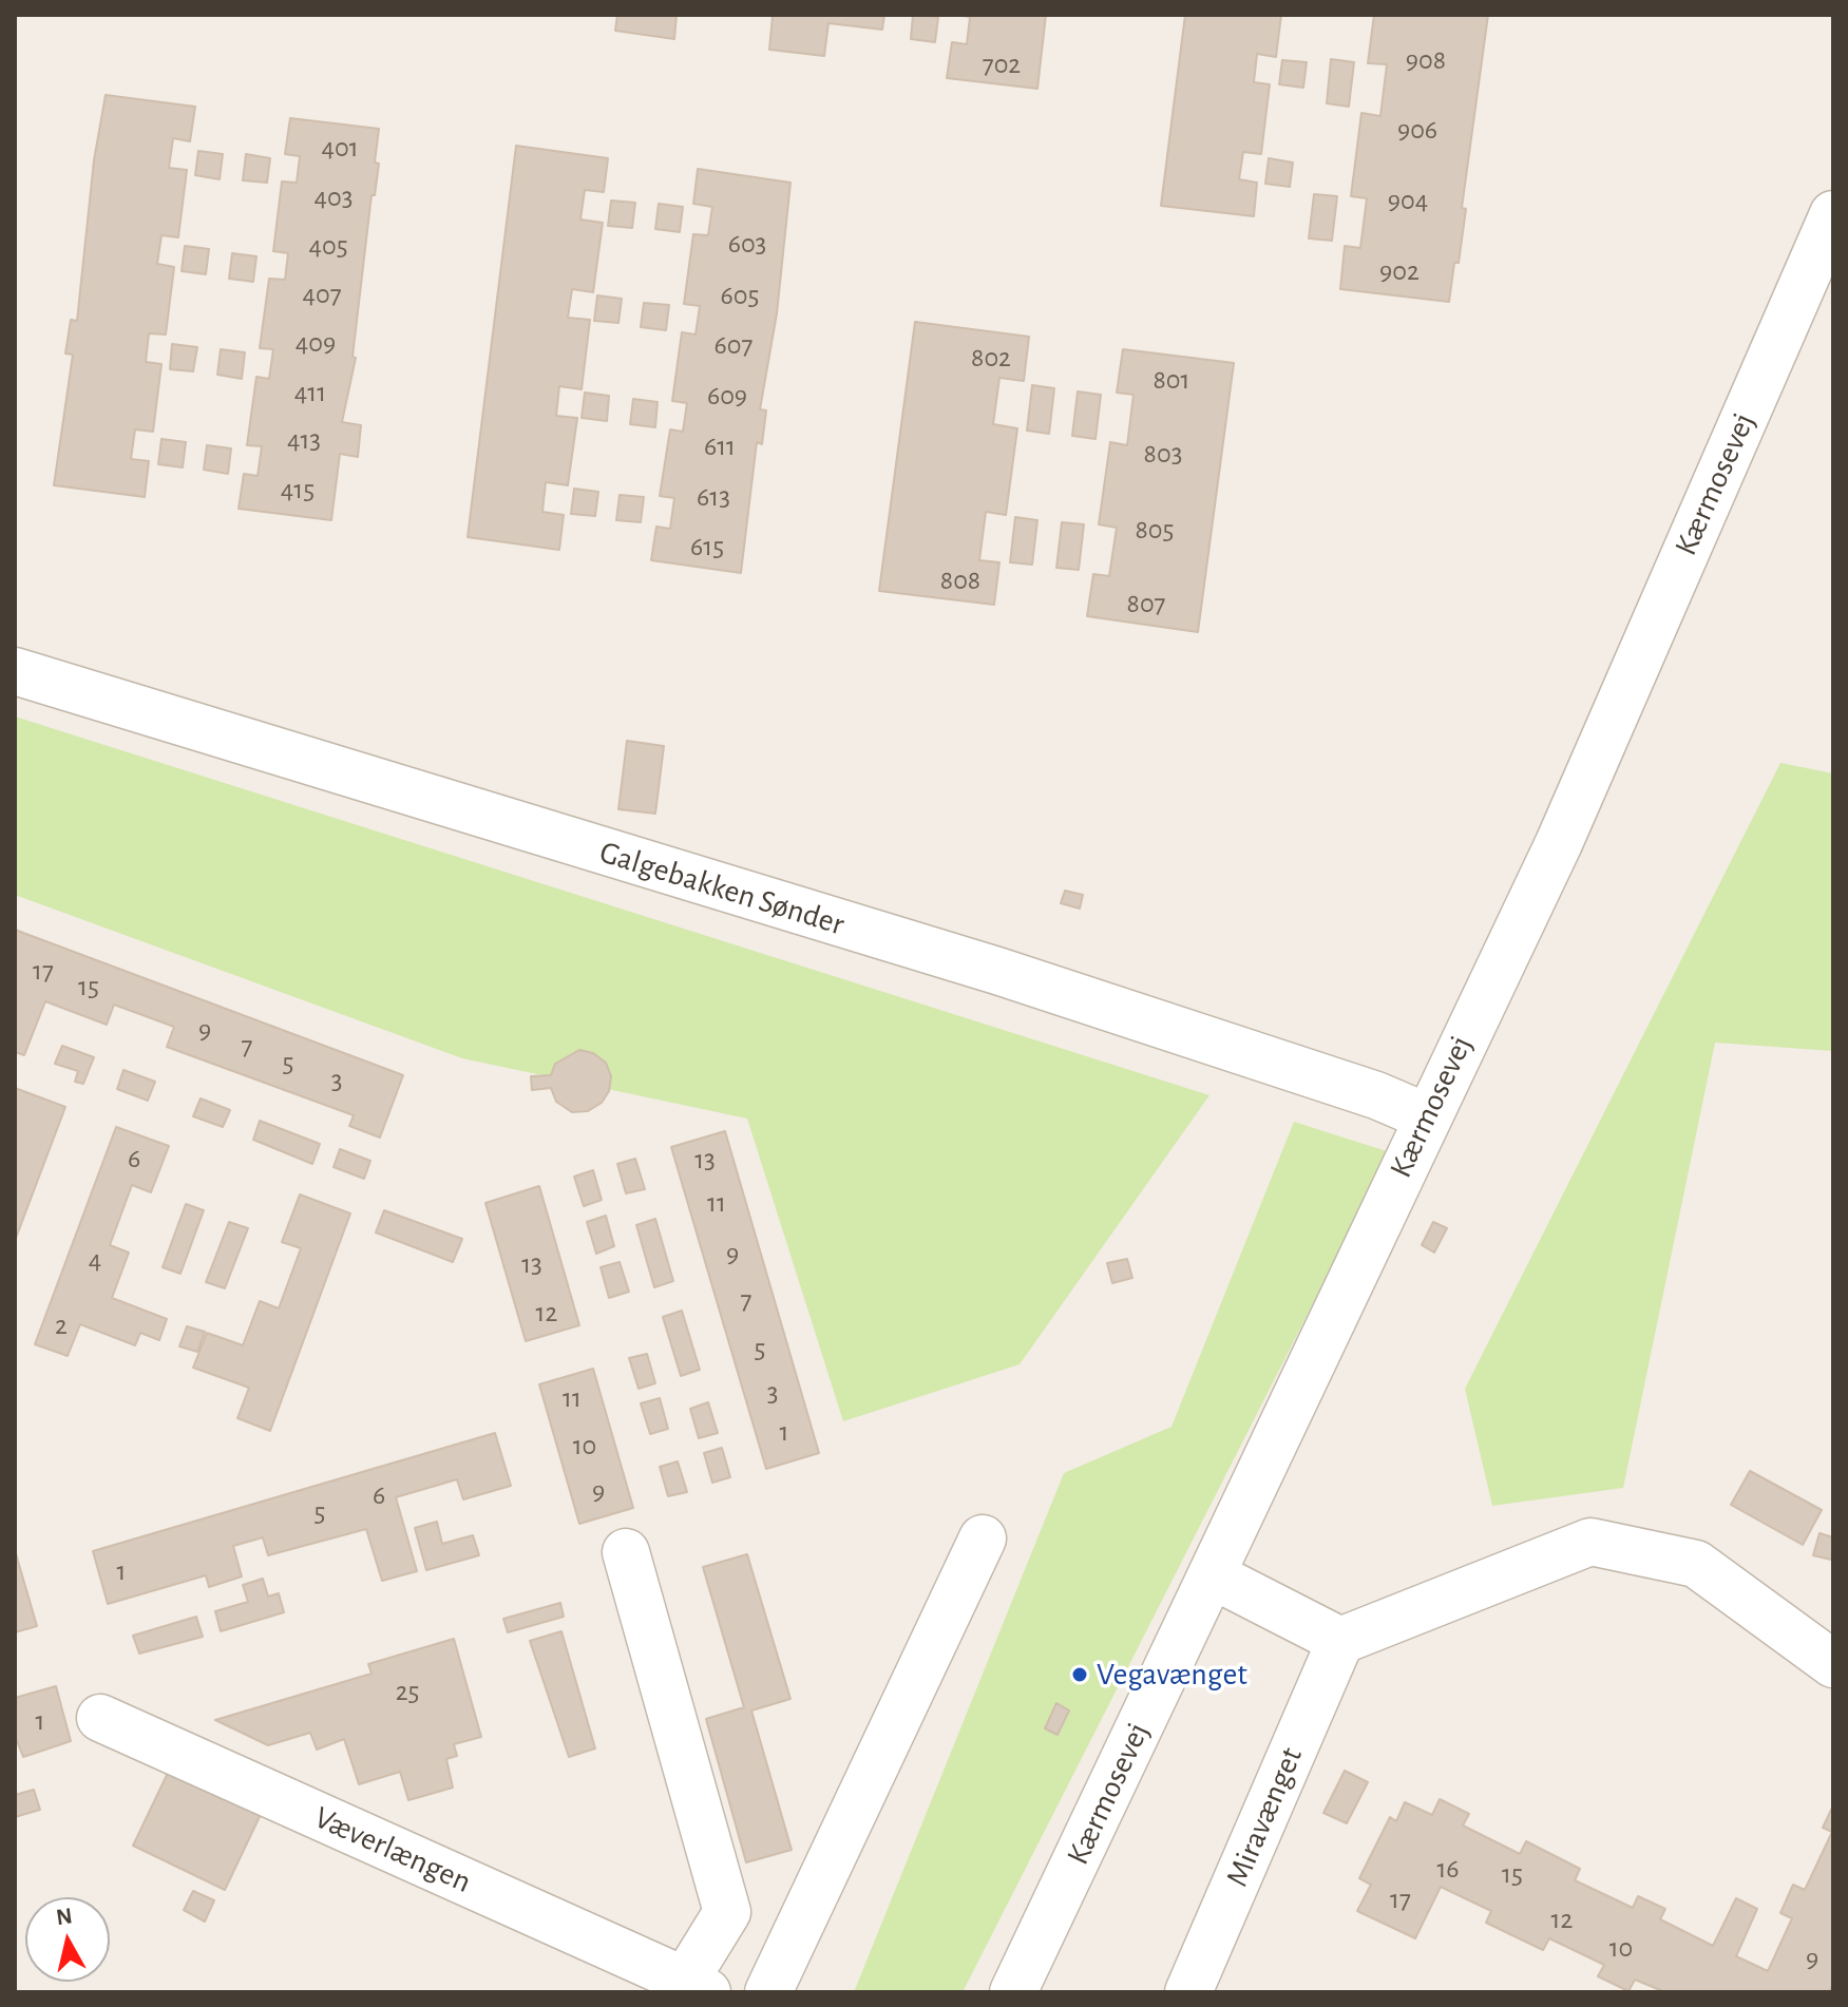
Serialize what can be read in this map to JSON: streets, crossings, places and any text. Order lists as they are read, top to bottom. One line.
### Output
{"streets":{"street":["Kærmosevej","Galgebakken Sønder","Miravænget","Væverlængen"]},"crossings":[["Kærmosevej","Galgebakken Sønder"]],"places":["Vegavænget"],"house_numbers":["908","702","906","401","403","904","603","405","902","407","605","409","607","802","801","411","609","413","611","803","415","613","805","615","808","807","17","15","9","7","5","3","6","13","11","9","4","13","7","12","2","5","3","11","1","10","9","6","5","1","25","1","16","15","17","12","10","9"],"north":"top"}
